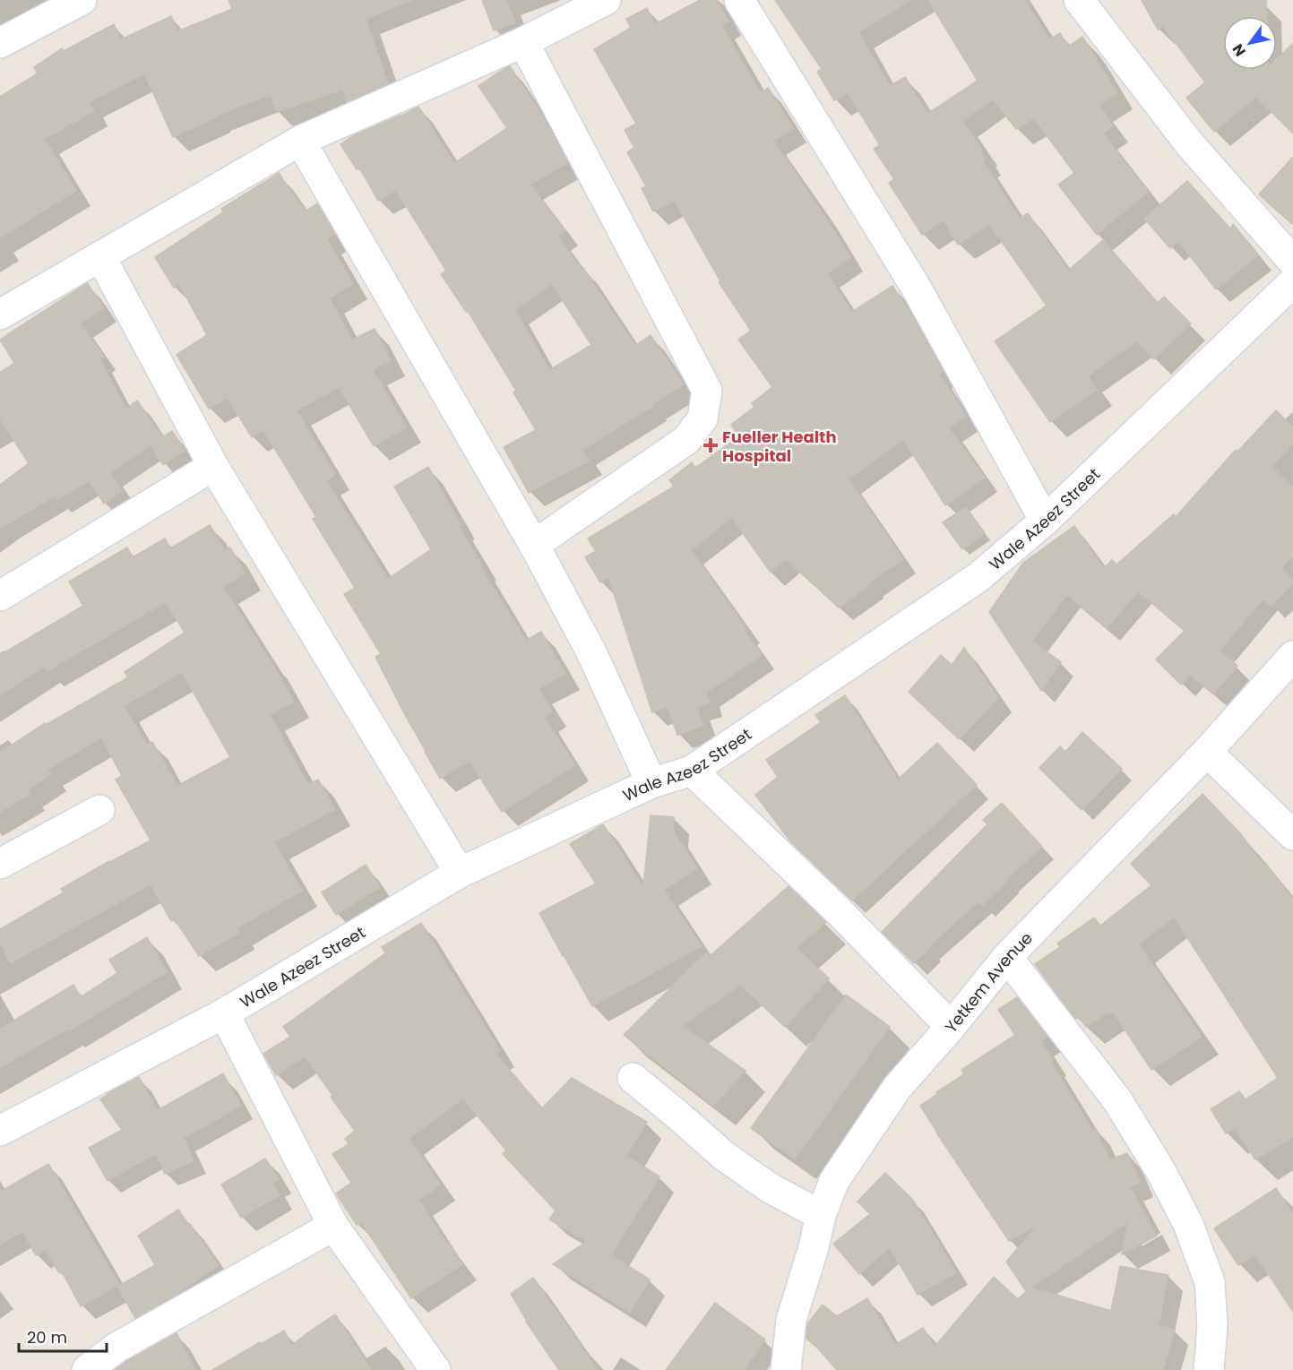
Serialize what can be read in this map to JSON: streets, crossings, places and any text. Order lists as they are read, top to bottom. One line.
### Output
{"streets":{"street":["Wale Azeez Street","Yetkem Avenue"]},"places":{"health":["Fueller Health Hospital"]},"scale_bar":"20 m","north":"bottom left"}
